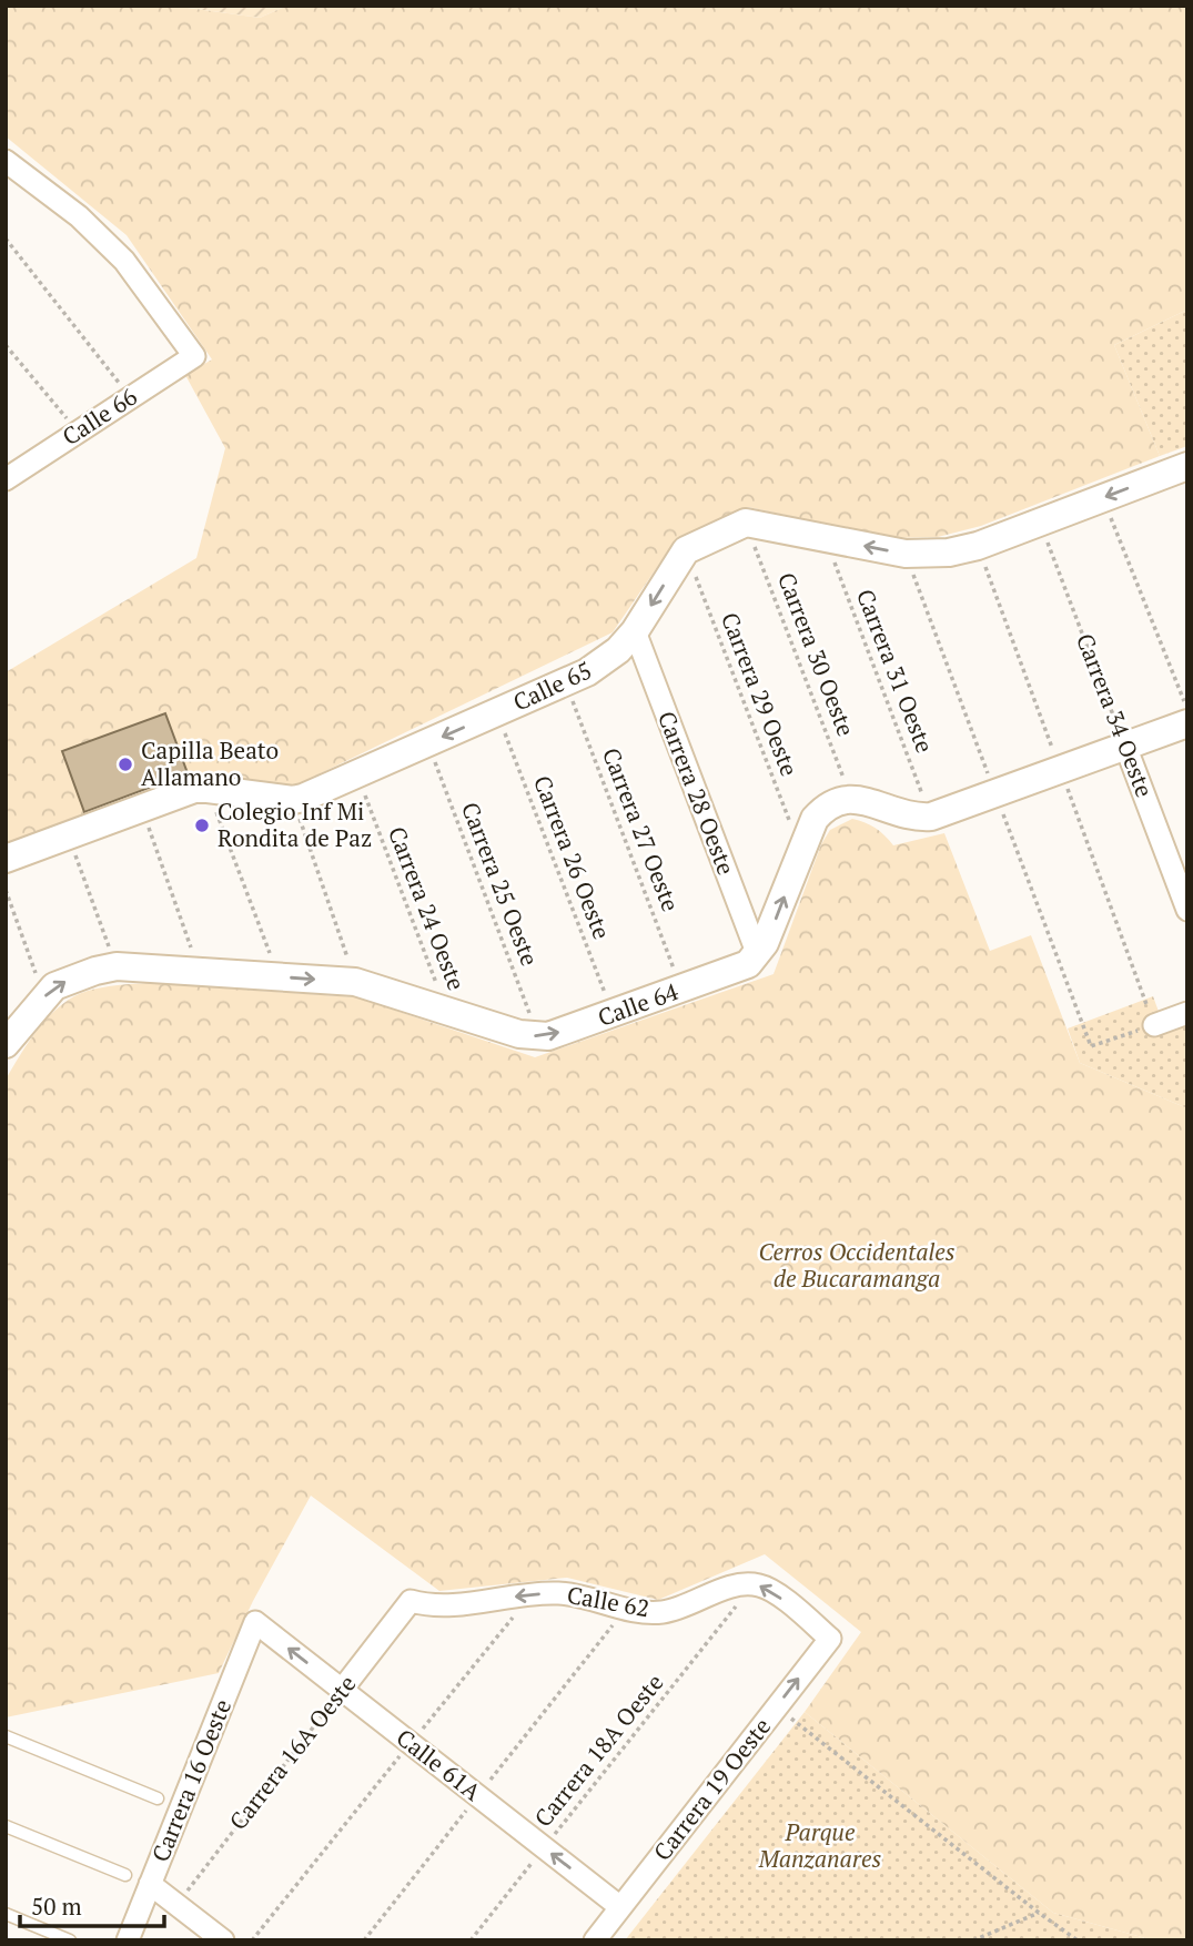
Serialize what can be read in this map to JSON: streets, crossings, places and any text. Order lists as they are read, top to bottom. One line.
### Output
{"streets":{"street":["Calle 66","Calle 65","Carrera 34 Oeste","Carrera 28 Oeste","Calle 64","Calle 62","Carrera 16A Oeste","Calle 61A","Carrera 16 Oeste","Carrera 19 Oeste"],"path":["Carrera 30 Oeste","Carrera 31 Oeste","Carrera 29 Oeste","Carrera 27 Oeste","Carrera 26 Oeste","Carrera 25 Oeste","Carrera 24 Oeste","Carrera 18A Oeste"]},"crossings":[["Calle 65","Carrera 29 Oeste"],["Calle 65","Carrera 28 Oeste"],["Calle 65","Carrera 27 Oeste"],["Calle 65","Carrera 26 Oeste"],["Calle 65","Carrera 25 Oeste"],["Calle 65","Carrera 24 Oeste"],["Carrera 28 Oeste","Calle 64"],["Carrera 27 Oeste","Calle 64"],["Carrera 26 Oeste","Calle 64"],["Carrera 25 Oeste","Calle 64"],["Carrera 24 Oeste","Calle 64"],["Calle 62","Carrera 18A Oeste"],["Calle 62","Carrera 16A Oeste"],["Calle 62","Carrera 19 Oeste"],["Carrera 18A Oeste","Calle 61A"],["Carrera 18A Oeste","Carrera 19 Oeste"],["Carrera 16A Oeste","Calle 61A"],["Calle 61A","Carrera 16 Oeste"],["Calle 61A","Carrera 19 Oeste"]],"one_way":["Calle 61A"],"parks":["Cerros Occidentales de Bucaramanga","Parque Manzanares"],"places":["Capilla Beato Allamano","Colegio Inf Mi Rondita de Paz"],"scale_bar":"50 m"}
